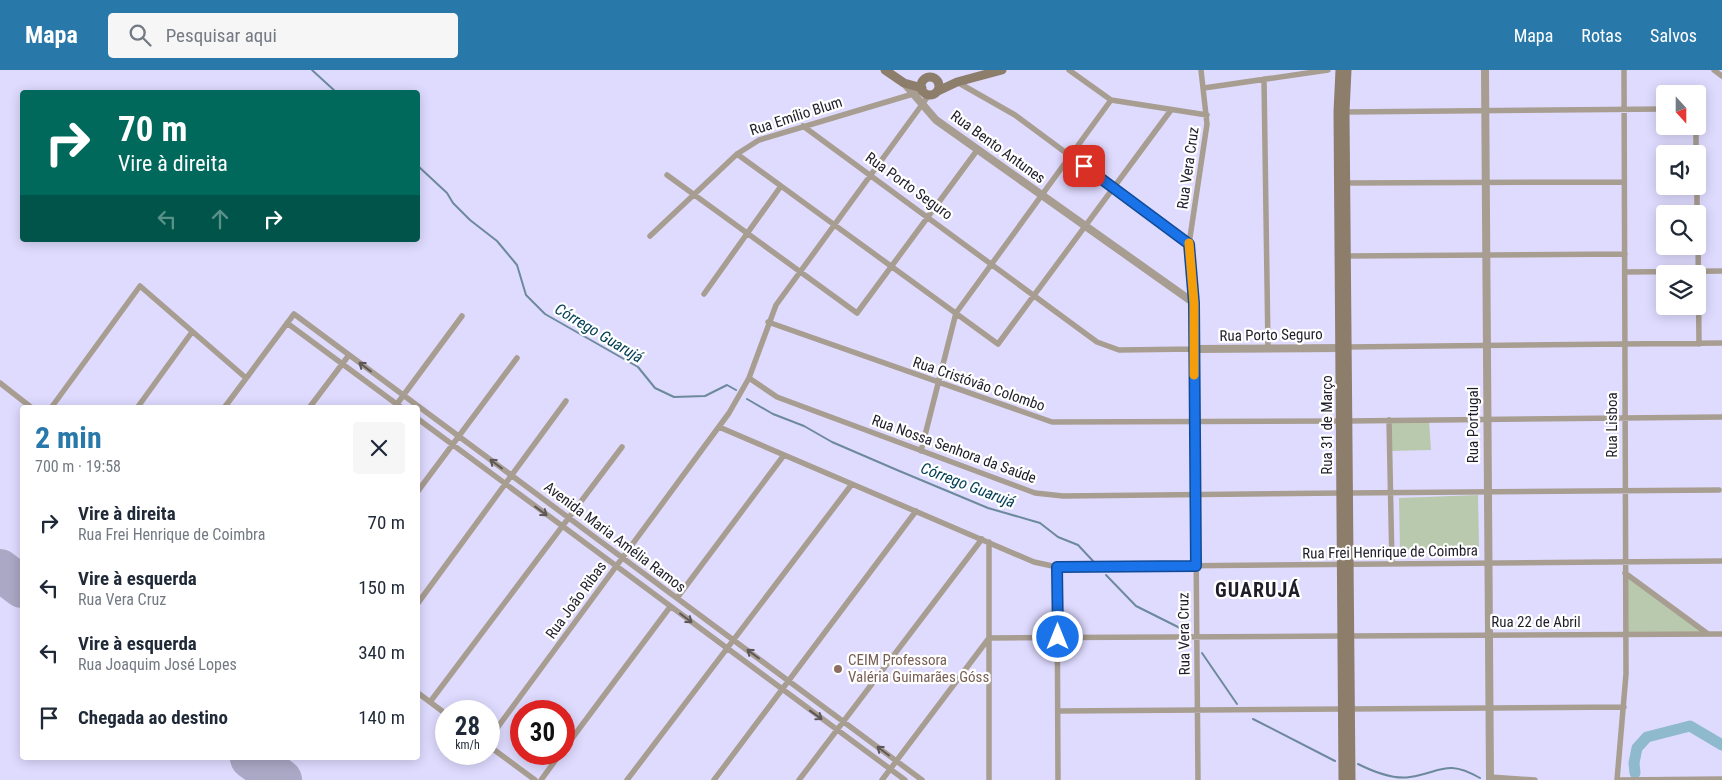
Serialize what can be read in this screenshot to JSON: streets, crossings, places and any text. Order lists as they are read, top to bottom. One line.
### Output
{"streets":{"main road":["Rua Emílio Blum","Rua 31 de Março"],"street":["Rua Bento Antunes","Rua Vera Cruz","Rua Porto Seguro","Rua Cristóvão Colombo","Rua Portugal","Rua Lisboa","Rua Nossa Senhora da Saúde","Avenida Maria Amélia Ramos","Rua Frei Henrique de Coimbra","Rua João Ribas","Rua 22 de Abril"]},"crossings":[["Rua Emílio Blum","Rua Bento Antunes"],["Rua Emílio Blum","Rua Porto Seguro"],["Rua Emílio Blum","Rua João Ribas"],["Rua Bento Antunes","Rua Vera Cruz"],["Rua Bento Antunes","Rua João Ribas"],["Rua Vera Cruz","Rua Porto Seguro"],["Rua Vera Cruz","Rua Cristóvão Colombo"],["Rua Vera Cruz","Rua Nossa Senhora da Saúde"],["Rua Vera Cruz","Rua Frei Henrique de Coimbra"],["Rua Vera Cruz","Rua 22 de Abril"],["Rua Porto Seguro","Rua 31 de Março"],["Rua Porto Seguro","Rua Portugal"],["Rua Porto Seguro","Rua Lisboa"],["Rua Porto Seguro","Rua João Ribas"],["Rua Cristóvão Colombo","Rua 31 de Março"],["Rua Cristóvão Colombo","Rua Portugal"],["Rua Cristóvão Colombo","Rua Lisboa"],["Rua Cristóvão Colombo","Rua João Ribas"],["Rua 31 de Março","Rua Nossa Senhora da Saúde"],["Rua 31 de Março","Rua Frei Henrique de Coimbra"],["Rua 31 de Março","Rua 22 de Abril"],["Rua Portugal","Rua Nossa Senhora da Saúde"],["Rua Portugal","Rua Frei Henrique de Coimbra"],["Rua Portugal","Rua 22 de Abril"],["Rua Lisboa","Rua Nossa Senhora da Saúde"],["Rua Lisboa","Rua Frei Henrique de Coimbra"],["Rua Lisboa","Rua 22 de Abril"],["Rua Nossa Senhora da Saúde","Rua João Ribas"],["Avenida Maria Amélia Ramos","Rua João Ribas"],["Rua Frei Henrique de Coimbra","Rua João Ribas"]],"districts":["GUARUJÁ"],"water":["Córrego Guarujá"],"places":["CEIM Professora Valéria Guimarães Góss"],"north":"bottom","page":{"header":"Mapa","search":"Pesquisar aqui","nav":["Mapa","Rotas","Salvos"],"turn":["70 m","Vire à direita"],"heading":["2 min","700 m · 19:58"],"list":[{"name":"Vire à direita","note":"Rua Frei Henrique de Coimbra","value":"70 m"},{"name":"Vire à esquerda","note":"Rua Vera Cruz","value":"150 m"},{"name":"Vire à esquerda","note":"Rua Joaquim José Lopes","value":"340 m"},{"name":"Chegada ao destino","value":"140 m"}],"speed":"28 km/h","limit":"30"}}
